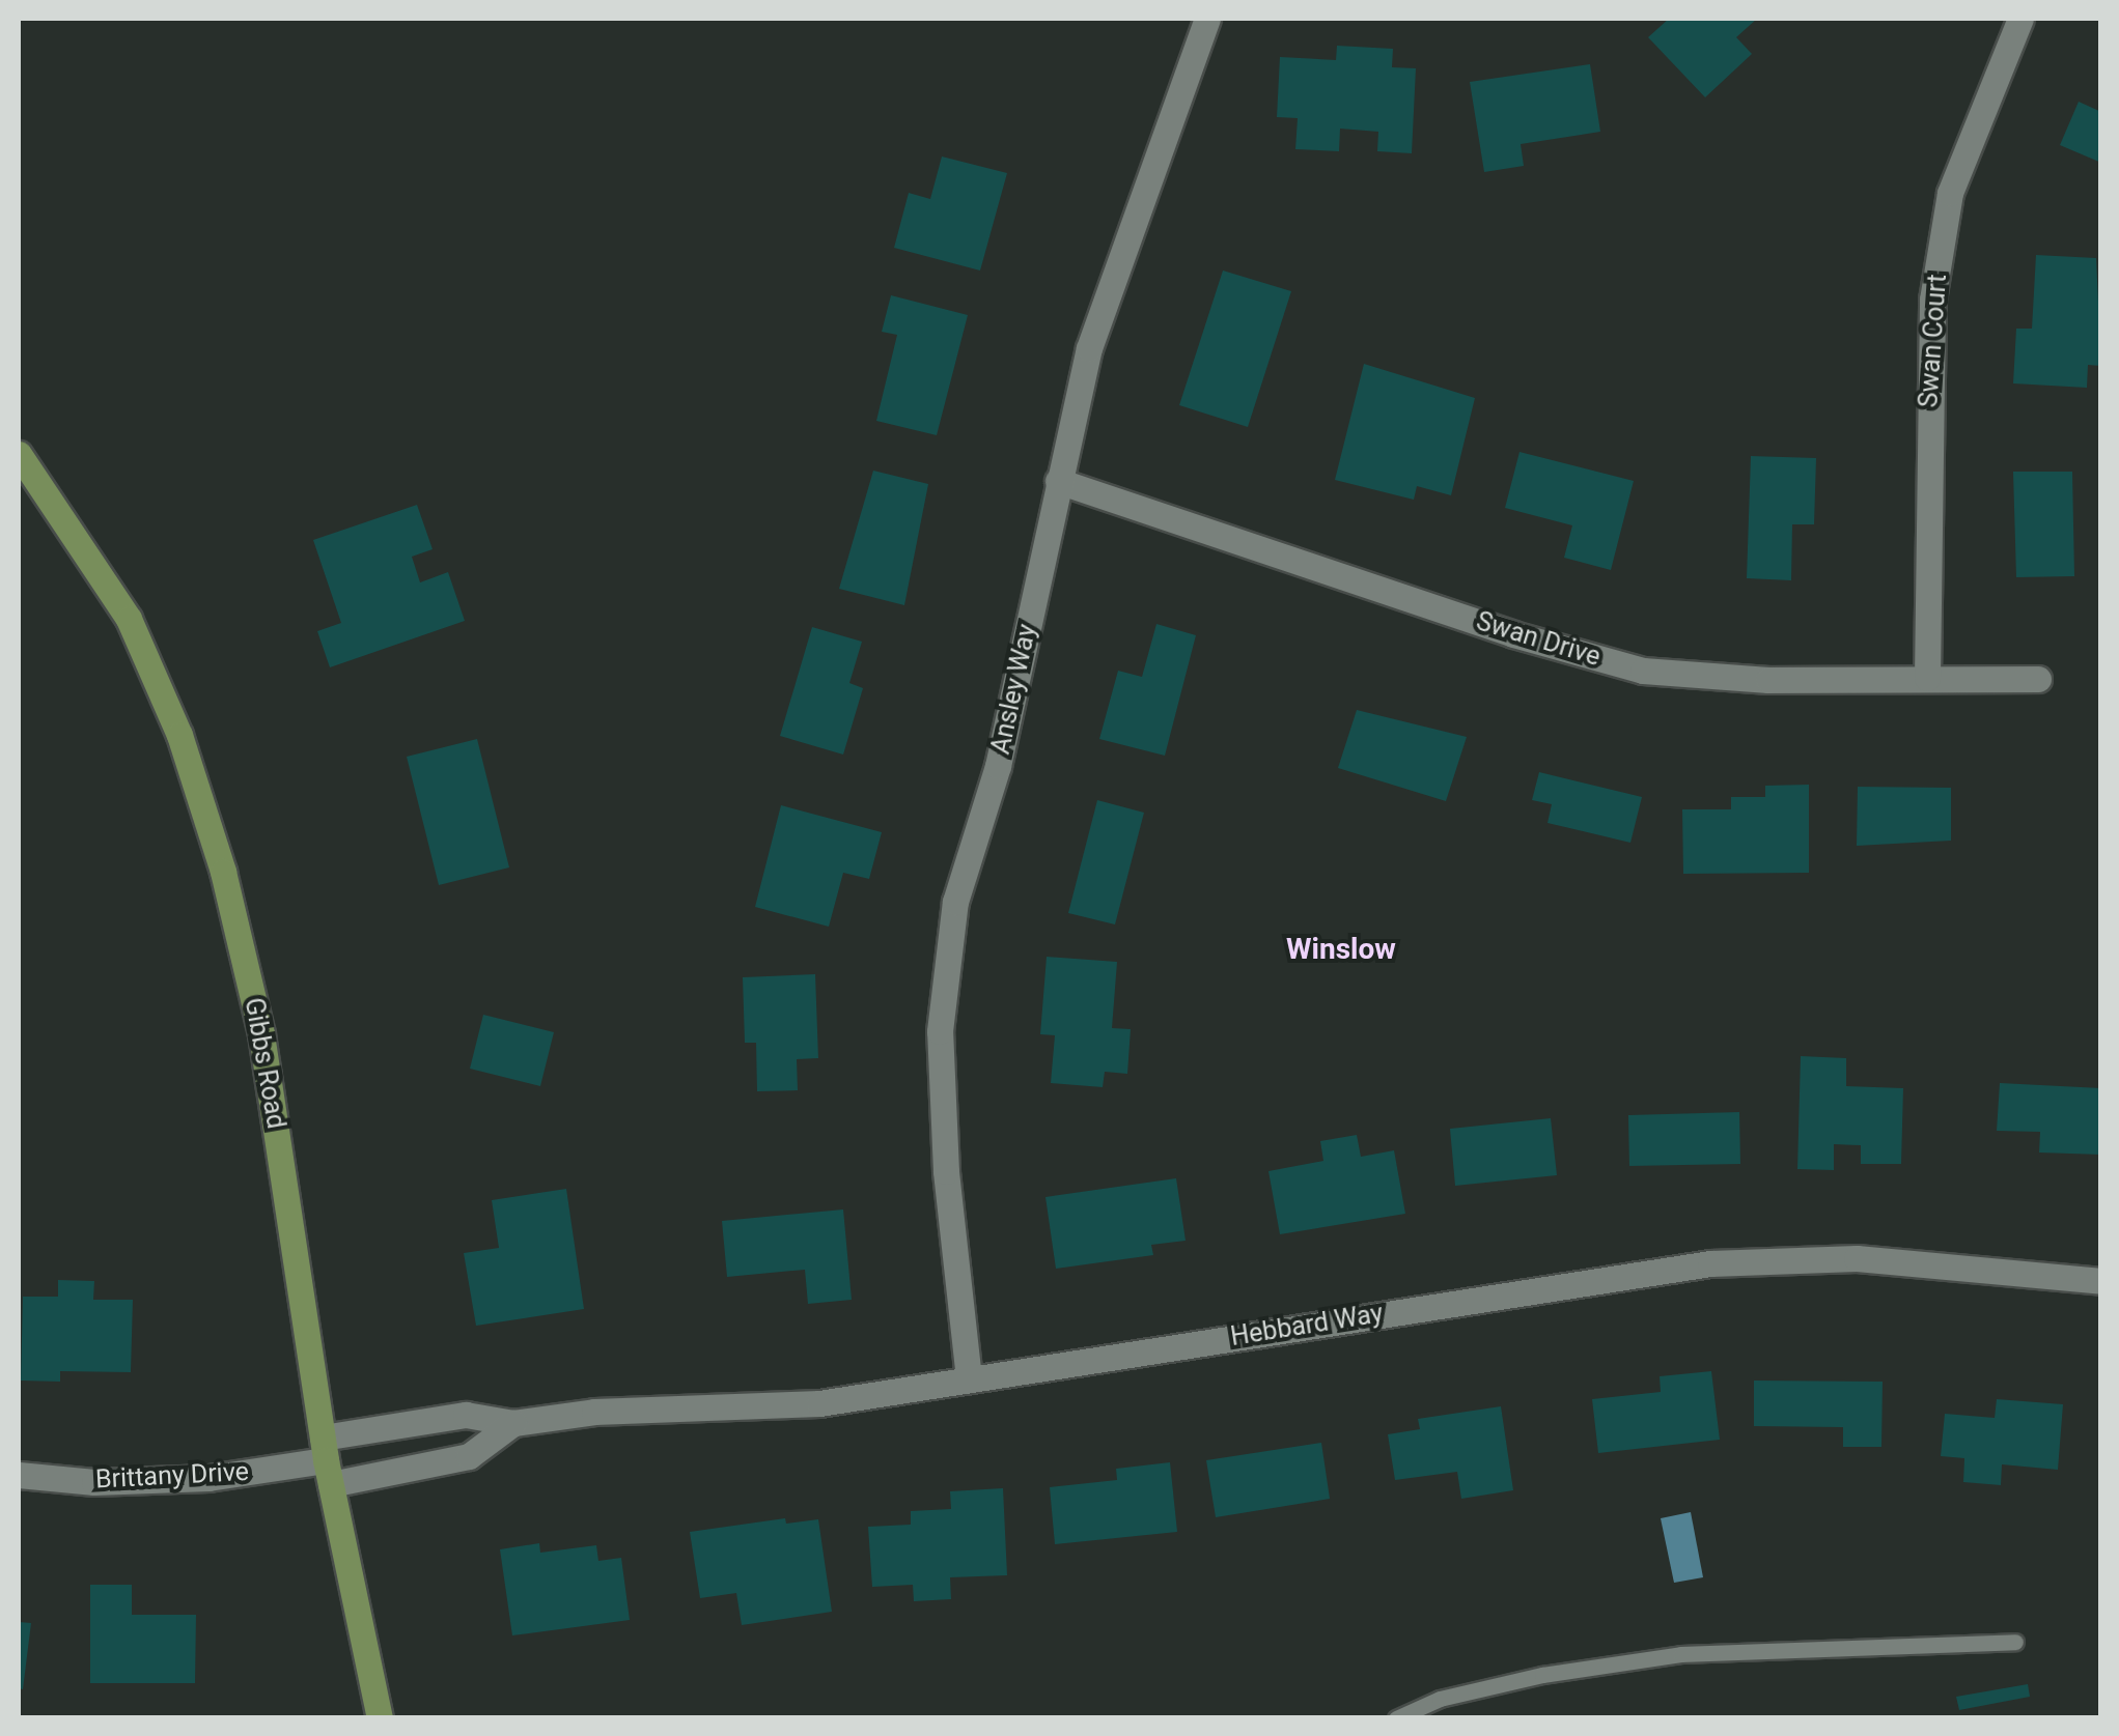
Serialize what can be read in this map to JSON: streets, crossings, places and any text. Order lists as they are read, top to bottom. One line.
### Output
{"streets":{"street":["Swan Court","Swan Drive","Ansley Way","Gibbs Road","Hebbard Way","Brittany Drive"]},"crossings":[["Swan Court","Swan Drive"],["Swan Drive","Ansley Way"],["Ansley Way","Hebbard Way"],["Gibbs Road","Hebbard Way"],["Gibbs Road","Brittany Drive"],["Hebbard Way","Brittany Drive"]],"districts":["Winslow"]}
